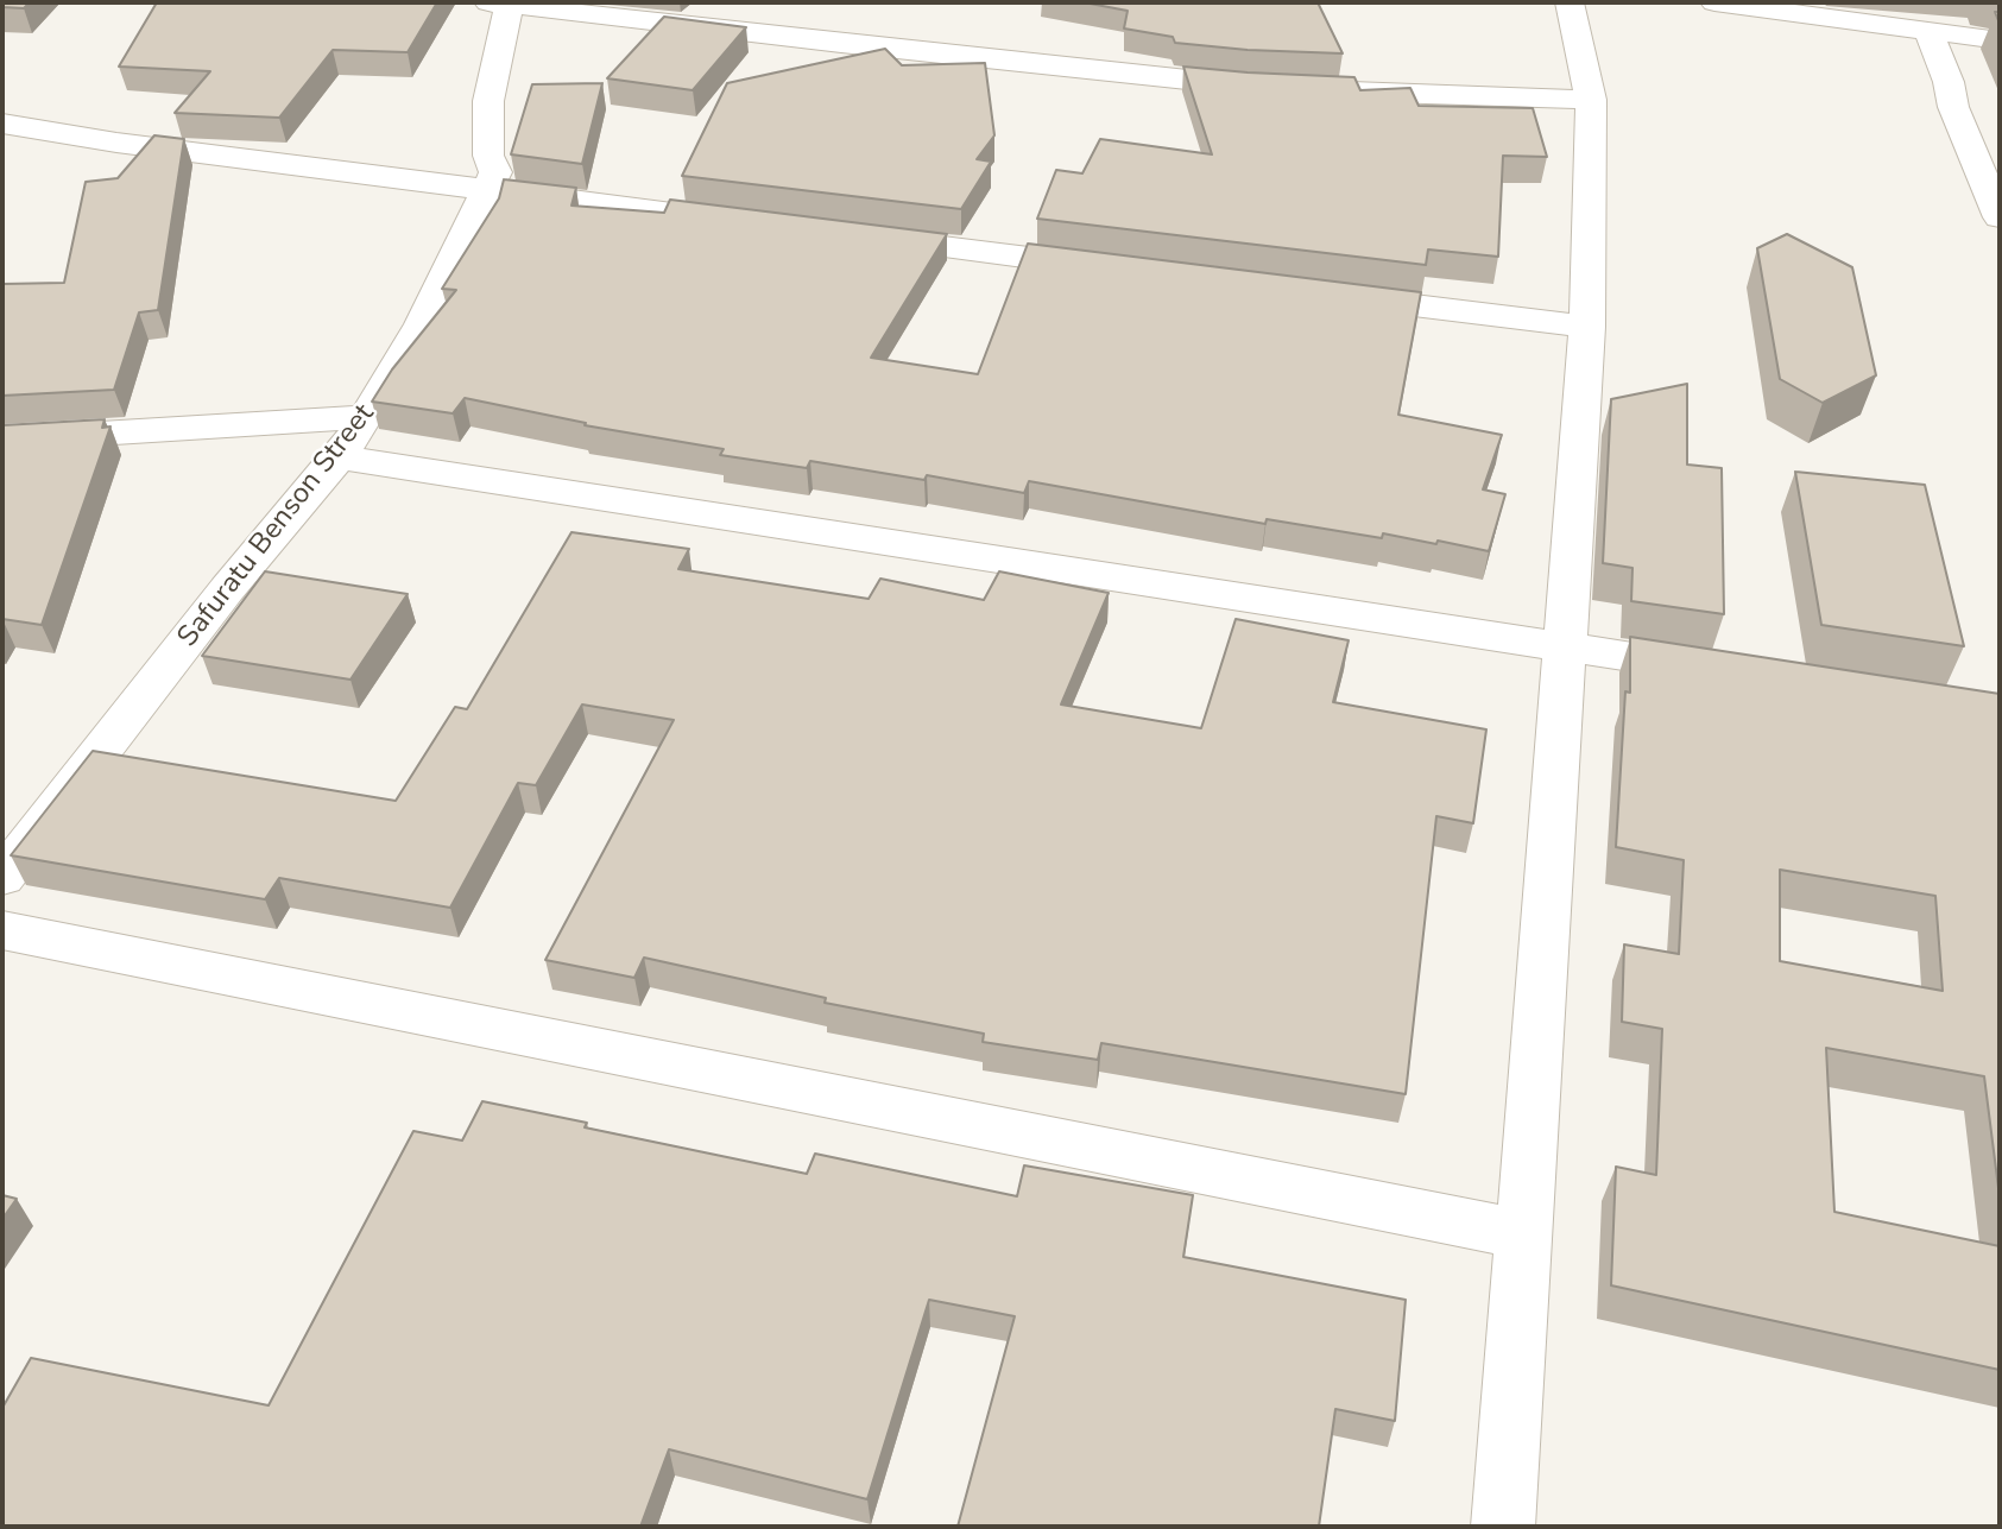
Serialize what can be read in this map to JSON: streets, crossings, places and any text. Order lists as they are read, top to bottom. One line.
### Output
{"streets":{"street":["Safuratu Benson Street"]}}
